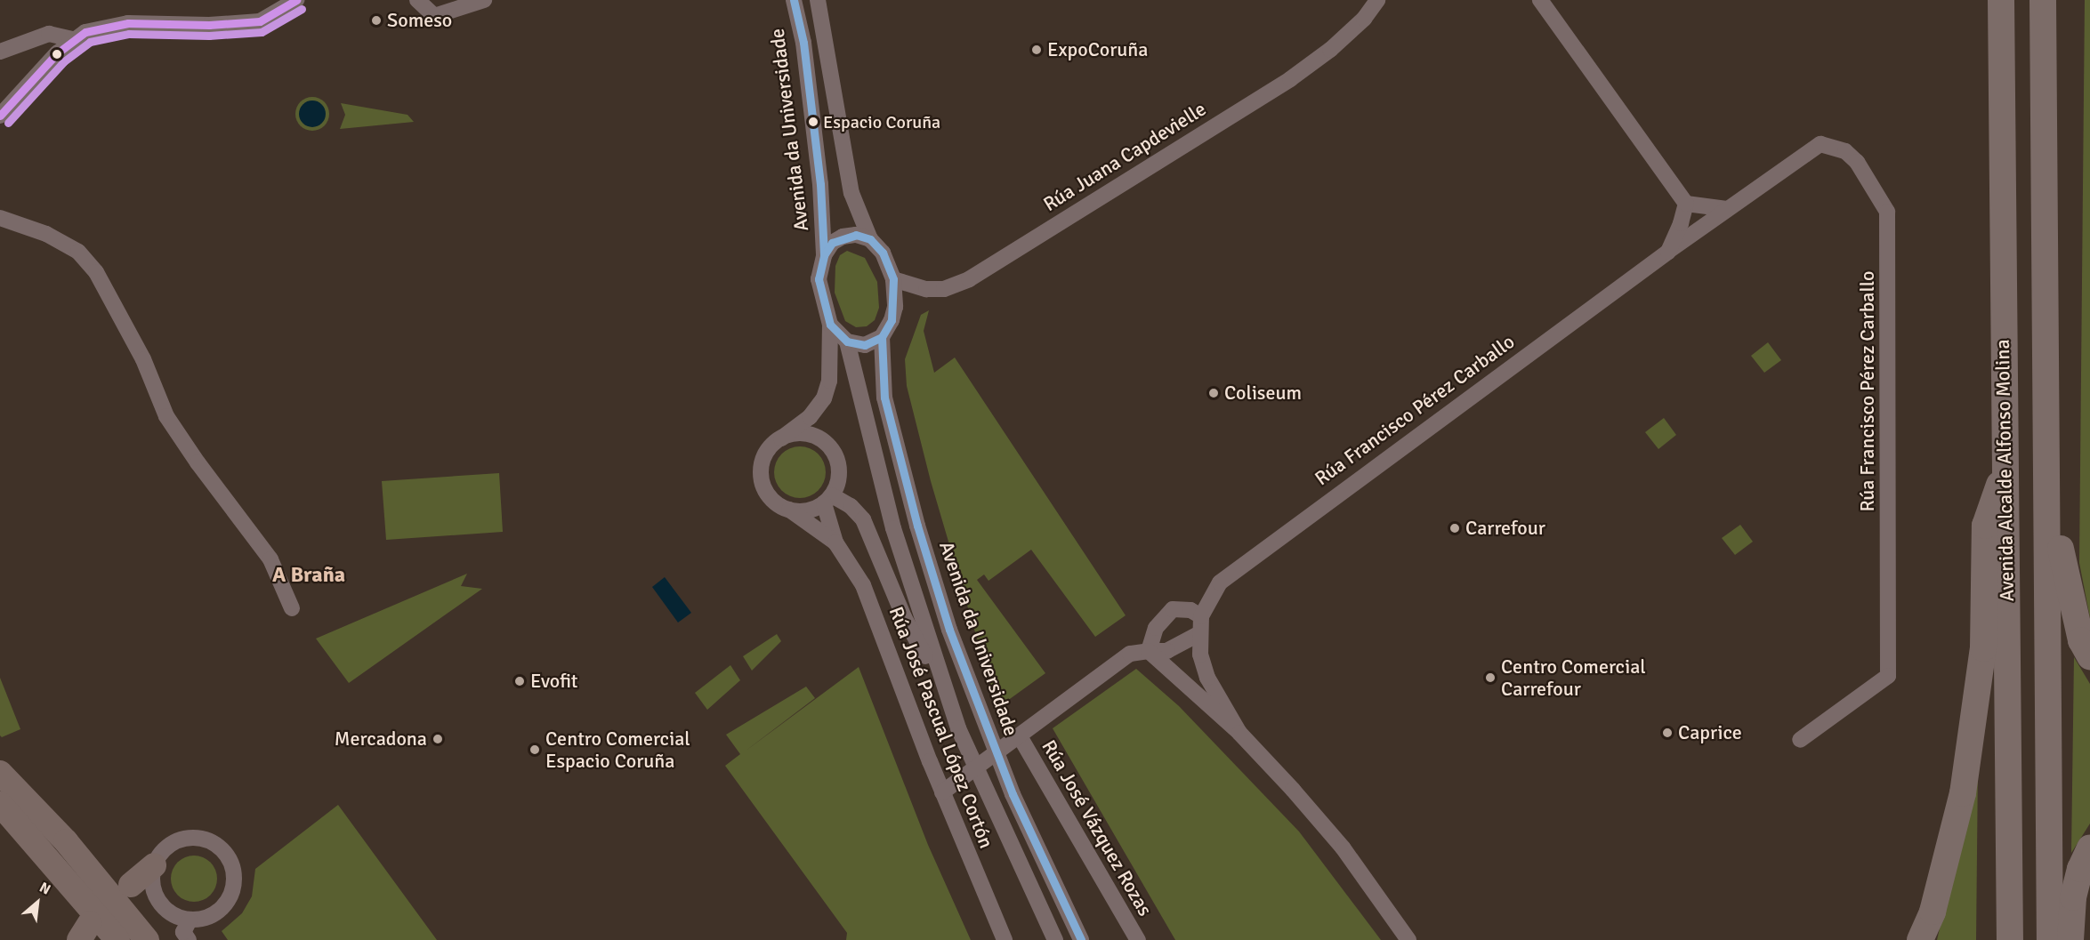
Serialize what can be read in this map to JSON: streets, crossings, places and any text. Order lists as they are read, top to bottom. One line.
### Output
{"streets":{"highway":["Avenida Alcalde Alfonso Molina"],"street":["Avenida da Universidade","Rúa Juana Capdevielle","Rúa Francisco Pérez Carballo","Rúa José Pascual López Cortón","Rúa José Vázquez Rozas"]},"crossings":[["Avenida da Universidade","Rúa Juana Capdevielle"],["Avenida da Universidade","Rúa José Pascual López Cortón"],["Rúa Juana Capdevielle","Rúa José Pascual López Cortón"],["Rúa Francisco Pérez Carballo","Rúa José Vázquez Rozas"],["Rúa José Pascual López Cortón","Rúa José Vázquez Rozas"]],"districts":["A Braña"],"places":["Someso","ExpoCoruña","Espacio Coruña","Coliseum","Carrefour","Centro Comercial Carrefour","Evofit","Caprice","Mercadona","Centro Comercial Espacio Coruña"],"north":"top right"}
